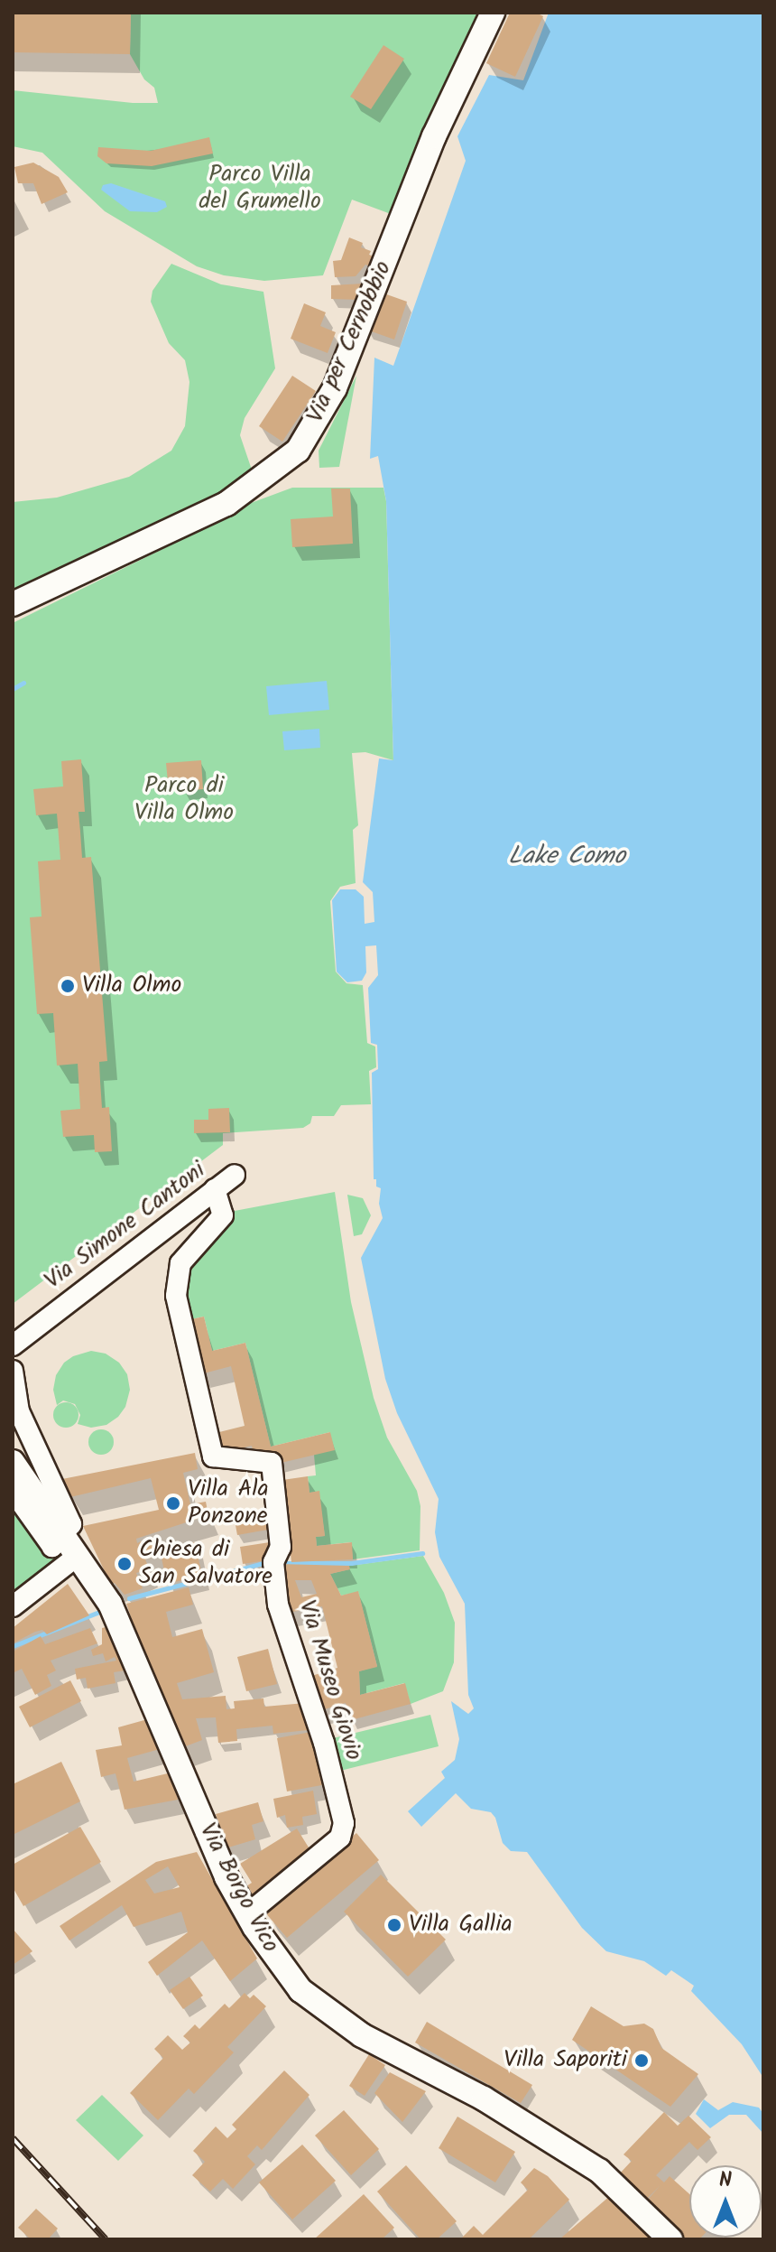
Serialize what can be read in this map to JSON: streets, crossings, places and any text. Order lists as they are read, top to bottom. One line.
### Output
{"streets":{"main road":["Via per Cernobbio","Via Borgo Vico"],"street":["Via Simone Cantoni","Via Museo Giovio"]},"crossings":[["Via Simone Cantoni","Via Museo Giovio"],["Via Museo Giovio","Via Borgo Vico"]],"water":["Lake Como"],"parks":["Parco Villa del Grumello","Parco di Villa Olmo"],"places":["Villa Olmo","Villa Ala Ponzone","Chiesa di San Salvatore","Villa Gallia","Villa Saporiti"],"north":"top"}
